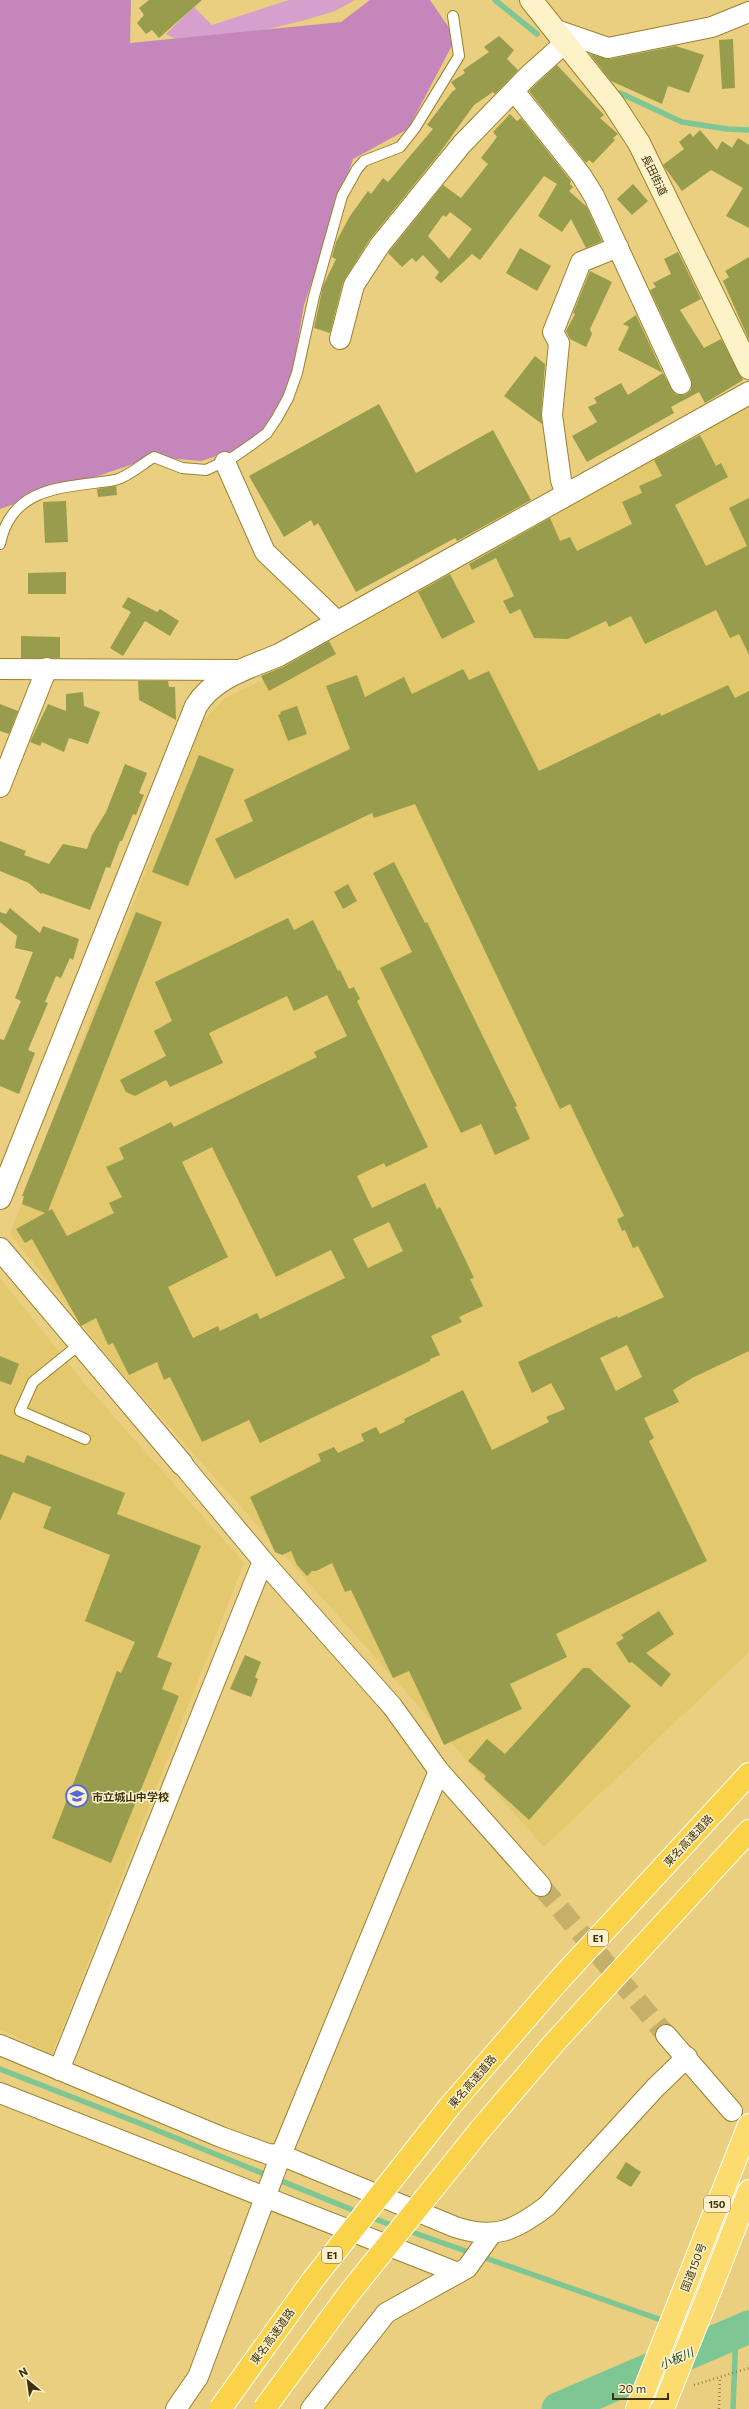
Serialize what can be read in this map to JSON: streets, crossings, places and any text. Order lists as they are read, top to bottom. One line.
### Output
{"streets":{"highway":["東名高速道路","E1","150","国道150号"],"main road":["長田街道"]},"water":["小板川"],"places":{"school or university":["市立城山中学校"]},"scale_bar":"20 m","north":"top left"}
